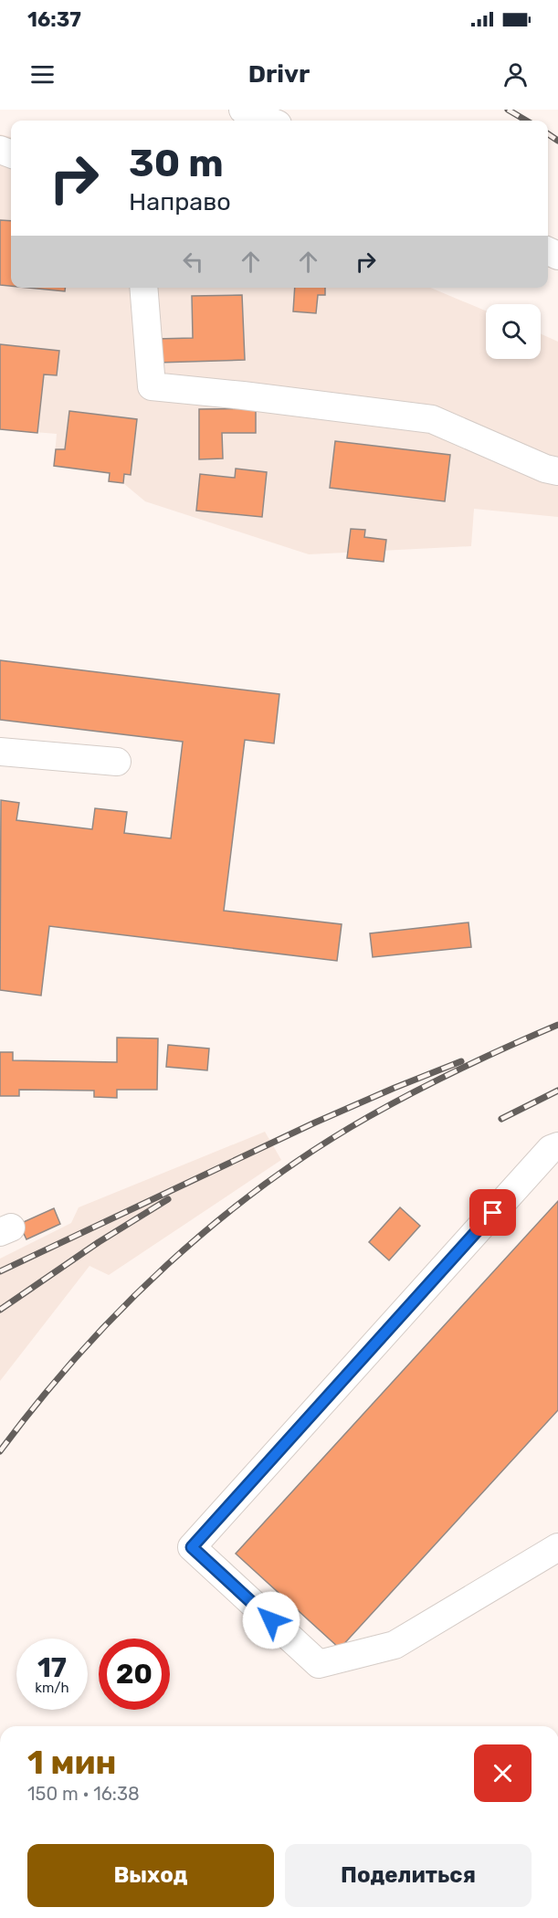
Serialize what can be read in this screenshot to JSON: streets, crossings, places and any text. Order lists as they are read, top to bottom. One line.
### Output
{"page":{"status":"16:37","header":"Drivr","turn":["30 m","Направо"],"speed":"17 km/h","limit":"20","heading":["1 мин","150 m · 16:38"],"buttons":["Выход","Поделиться"]}}
